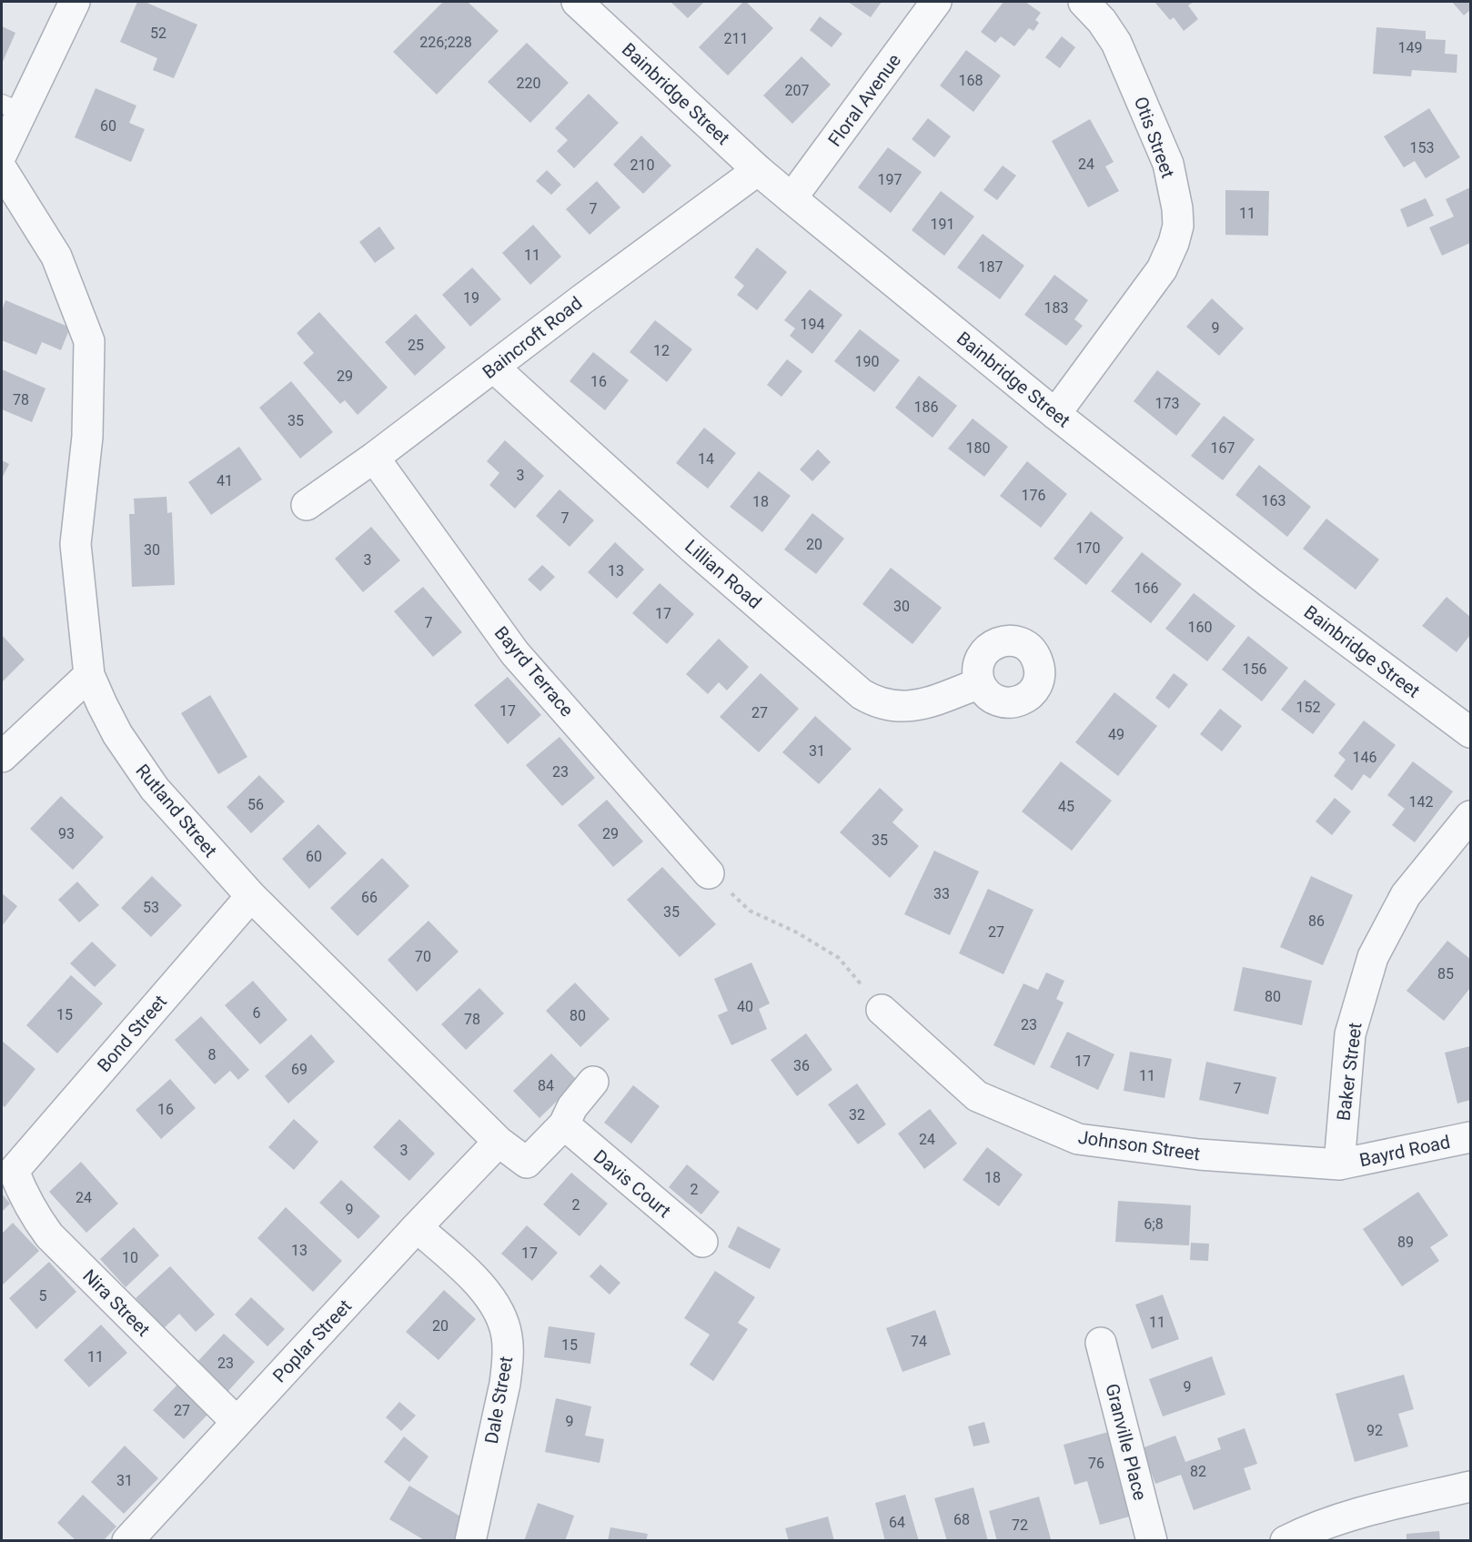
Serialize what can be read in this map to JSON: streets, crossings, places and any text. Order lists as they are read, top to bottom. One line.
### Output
{"streets":{"street":["Bainbridge Street","Floral Avenue","Otis Street","Baincroft Road","Lillian Road","Bayrd Terrace","Rutland Street","Bond Street","Baker Street","Johnson Street","Bayrd Road","Davis Court","Nira Street","Poplar Street","Dale Street","Granville Place"]},"crossings":[["Bainbridge Street","Floral Avenue"],["Bainbridge Street","Otis Street"],["Bainbridge Street","Baincroft Road"],["Baincroft Road","Lillian Road"],["Baincroft Road","Bayrd Terrace"],["Rutland Street","Bond Street"],["Rutland Street","Davis Court"],["Rutland Street","Poplar Street"],["Bond Street","Nira Street"],["Baker Street","Johnson Street"],["Baker Street","Bayrd Road"],["Johnson Street","Bayrd Road"],["Nira Street","Poplar Street"],["Poplar Street","Dale Street"]],"house_numbers":["52","211","226;228","149","168","220","207","60","153","24","210","197","7","11","191","11","187","19","183","194","9","25","12","190","29","16","78","173","186","35","180","167","14","3","41","176","163","18","7","20","170","30","3","13","166","30","17","7","160","156","152","17","27","49","31","146","23","142","56","45","93","29","35","60","33","66","53","35","86","27","70","85","80","40","6","15","80","78","23","8","17","36","69","11","84","7","16","32","24","3","18","2","24","2","9","6;8","89","13","17","10","5","11","20","74","15","11","23","9","27","9","92","76","82","31","68","64","72"]}
